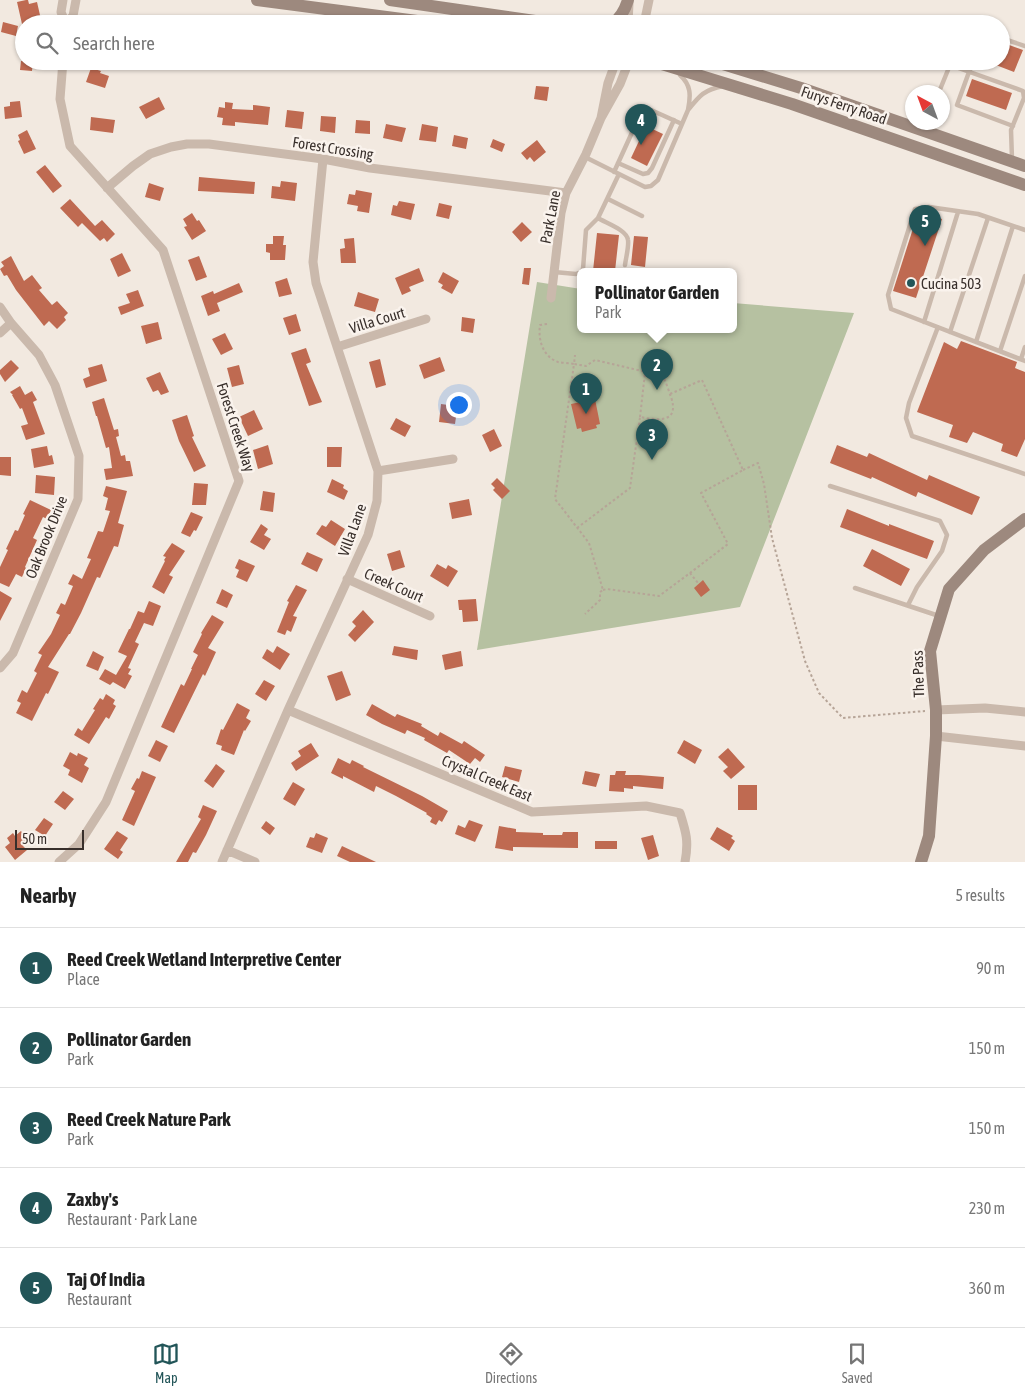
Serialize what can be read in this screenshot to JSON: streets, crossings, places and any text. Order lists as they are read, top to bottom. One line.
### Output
{"streets":{"main road":["Furys Ferry Road","The Pass"],"street":["Forest Crossing","Park Lane","Villa Court","Forest Creek Way","Villa Lane","Oak Brook Drive","Creek Court","Crystal Creek East"]},"crossings":[["Forest Crossing","Park Lane"],["Forest Crossing","Forest Creek Way"],["Forest Crossing","Villa Lane"],["Villa Court","Villa Lane"],["Villa Lane","Creek Court"],["Villa Lane","Crystal Creek East"]],"places":["Cucina 503"],"scale_bar":"50 m","north":"top left","page":{"search":"Search here","pins":["4","5","2","1","3"],"popup":["Pollinator Garden","Park"],"scale":"50 m","heading":["Nearby","5 results"],"list":[{"mark":"1","name":"Reed Creek Wetland Interpretive Center","note":"Place","value":"90 m"},{"mark":"2","name":"Pollinator Garden","note":"Park","value":"150 m"},{"mark":"3","name":"Reed Creek Nature Park","note":"Park","value":"150 m"},{"mark":"4","name":"Zaxby's","note":"Restaurant · Park Lane","value":"230 m"},{"mark":"5","name":"Taj Of India","note":"Restaurant","value":"360 m"}],"nav":["Map","Directions","Saved"]}}
